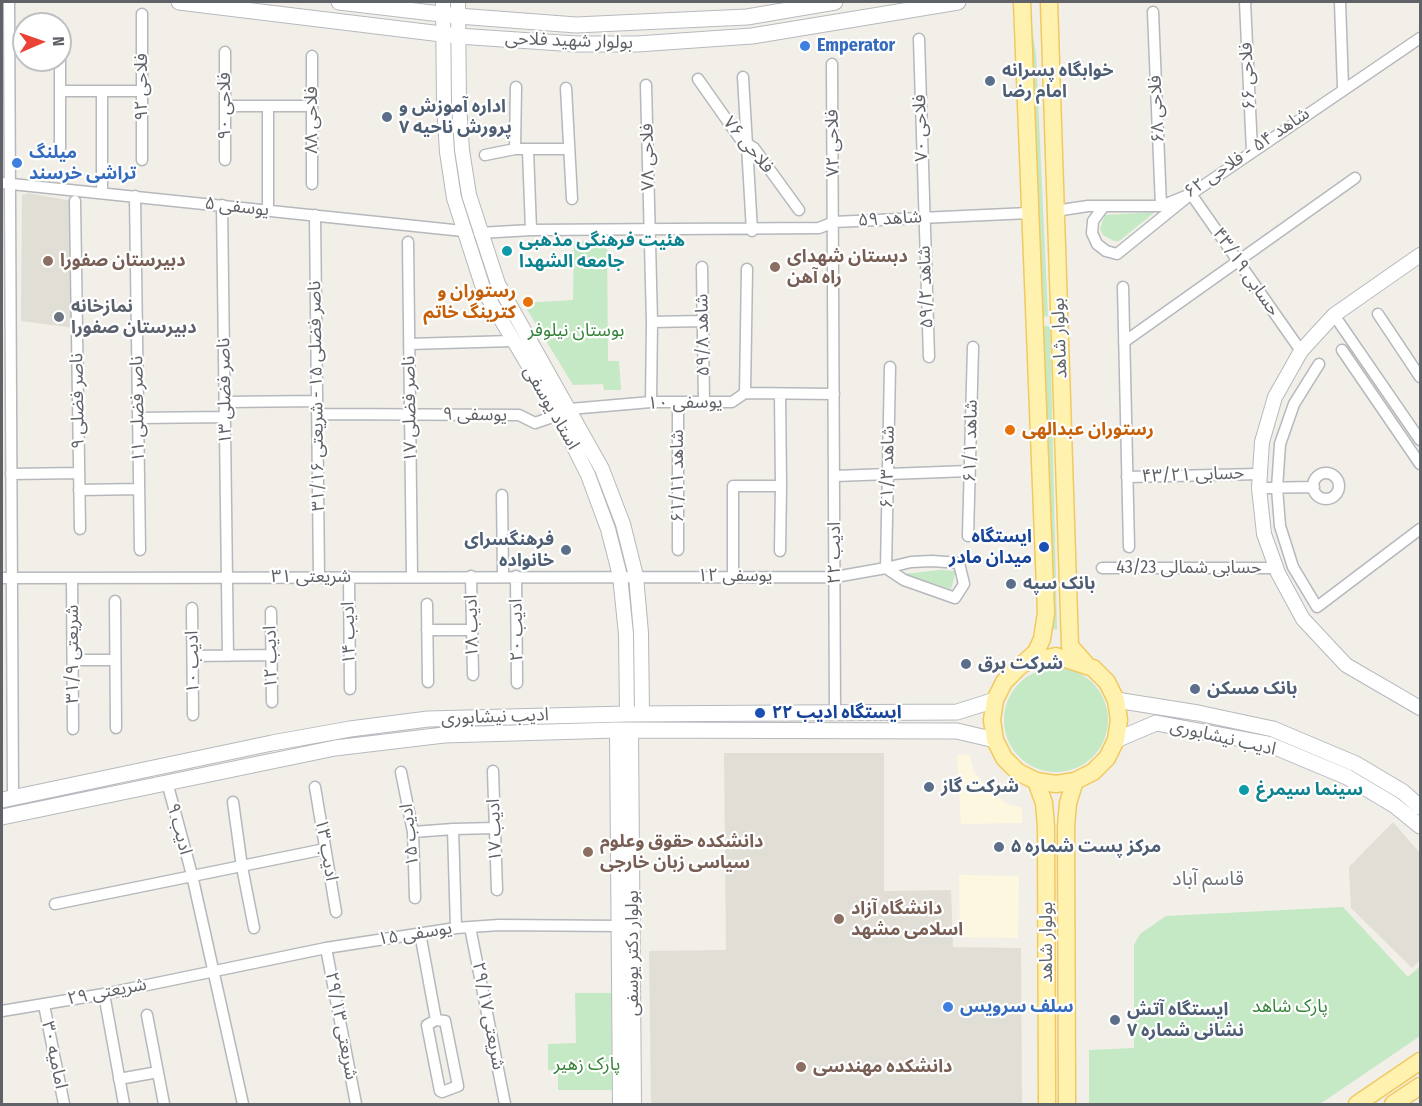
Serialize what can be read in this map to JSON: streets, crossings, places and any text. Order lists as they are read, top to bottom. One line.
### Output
{"streets":{"main road":["بولوار شهید فلاحی","بولوار شاهد","ادیب نیشابوری"],"street":["فلاحی ۶۶","فلاحی ۹۲","فلاحی ۹۰","فلاحی ۶۸","فلاحی ۸۸","فلاحی ۷۰","فلاحی ۷۲","فلاحی ۷۶","شاهد ۵۴ - فلاحی ۶۲","فلاحی ۷۸","یوسفی ۵","شاهد ۵۹","حسابی ۴۳/۱۹","شاهد ۵۹/۲","شاهد ۵۹/۸","ناصر فضلی ۱۳","ناصر فضلی ۱۵ - شریعتی ۳۱/۱۶","ناصر فضلی ۹","یوسفی ۱۰","استاد یوسفی","ناصر فضلی ۱۱","ناصر فضلی ۱۷","یوسفی ۹","شاهد ۶۱/۱","شاهد ۶۱/۳","حسابی ۴۳/۲۱","شاهد ۶۱/۱۱","ادیب ۲۲","حسابی شمالی 43/23","یوسفی ۱۲","شریعتی ۳۱","ادیب ۱۸","ادیب ۲۰","ادیب ۱۴","شریعتی ۳۱/۹","ادیب ۱۲","ادیب ۱۰","ادیب ۹","ادیب ۱۷","ادیب ۱۵","ادیب ۱۳","یوسفی ۱۵","بولوار دکتر یوسفی","شریعتی ۲۹","شریعتی ۲۹/۱۷","شریعتی ۲۹/۱۳","امامیه ۳۰"]},"crossings":[["بولوار شهید فلاحی","استاد یوسفی"],["فلاحی ۶۶","شاهد ۵۴ - فلاحی ۶۲"],["فلاحی ۶۸","شاهد ۵۴ - فلاحی ۶۲"],["فلاحی ۷۰","شاهد ۵۹"],["فلاحی ۷۰","شاهد ۵۹/۲"],["فلاحی ۷۲","شاهد ۵۹"],["فلاحی ۷۲","یوسفی ۱۰"],["فلاحی ۷۲","ادیب ۲۲"],["شاهد ۵۴ - فلاحی ۶۲","حسابی ۴۳/۱۹"],["شاهد ۵۴ - فلاحی ۶۲","بولوار شاهد"],["فلاحی ۷۸","شاهد ۵۹"],["فلاحی ۷۸","یوسفی ۱۰"],["یوسفی ۵","ناصر فضلی ۱۳"],["یوسفی ۵","ناصر فضلی ۱۵ - شریعتی ۳۱/۱۶"],["یوسفی ۵","استاد یوسفی"],["یوسفی ۵","ناصر فضلی ۱۱"],["شاهد ۵۹","شاهد ۵۹/۲"],["شاهد ۵۹","بولوار شاهد"],["شاهد ۵۹","استاد یوسفی"],["شاهد ۵۹/۸","یوسفی ۱۰"],["بولوار شاهد","ادیب نیشابوری"],["ناصر فضلی ۱۳","شریعتی ۳۱"],["ناصر فضلی ۱۵ - شریعتی ۳۱/۱۶","یوسفی ۹"],["ناصر فضلی ۱۵ - شریعتی ۳۱/۱۶","شریعتی ۳۱"],["یوسفی ۱۰","استاد یوسفی"],["یوسفی ۱۰","یوسفی ۹"],["یوسفی ۱۰","شاهد ۶۱/۱۱"],["یوسفی ۱۰","ادیب ۲۲"],["استاد یوسفی","یوسفی ۹"],["استاد یوسفی","یوسفی ۱۲"],["استاد یوسفی","شریعتی ۳۱"],["استاد یوسفی","ادیب نیشابوری"],["ناصر فضلی ۱۷","یوسفی ۹"],["ناصر فضلی ۱۷","شریعتی ۳۱"],["شاهد ۶۱/۳","یوسفی ۱۲"],["ادیب ۲۲","یوسفی ۱۲"],["ادیب ۲۲","ادیب نیشابوری"],["یوسفی ۱۲","شریعتی ۳۱"],["شریعتی ۳۱","ادیب ۱۸"],["شریعتی ۳۱","ادیب ۲۰"],["شریعتی ۳۱","ادیب ۱۴"],["شریعتی ۳۱","شریعتی ۳۱/۹"],["ادیب نیشابوری","ادیب ۹"],["ادیب نیشابوری","بولوار دکتر یوسفی"],["ادیب ۹","یوسفی ۱۵"],["ادیب ۹","شریعتی ۲۹"],["یوسفی ۱۵","بولوار دکتر یوسفی"],["یوسفی ۱۵","شریعتی ۲۹"],["یوسفی ۱۵","شریعتی ۲۹/۱۷"],["یوسفی ۱۵","شریعتی ۲۹/۱۳"],["شریعتی ۲۹","امامیه ۳۰"]],"districts":["قاسم آباد"],"parks":["بوستان نیلوفر","پارک شاهد","پارک زهیر"],"places":["Emperator","خوابگاه پسرانه امام رضا","اداره آموزش و پرورش ناحیه ۷","میلنگ تراشی خرسند","هئیت فرهنگی مذهبی جامعه الشهدا","دبیرستان صفورا","دبستان شهدای راه آهن","رستوران و کترینگ خاتم","نمازخانه دبیرستان صفورا","رستوران عبدالهی","ایستگاه میدان مادر","فرهنگسرای خانواده","بانک سپه","شرکت برق","بانک مسکن","ایستگاه ادیب ۲۲","شرکت گاز","سینما سیمرغ","مرکز پست شماره ۵","دانشکده حقوق وعلوم سیاسی زبان خارجی","دانشگاه آزاد اسلامی مشهد","سلف سرویس","ایستگاه آتش نشانی شماره ۷","دانشکده مهندسی"],"north":"right"}
